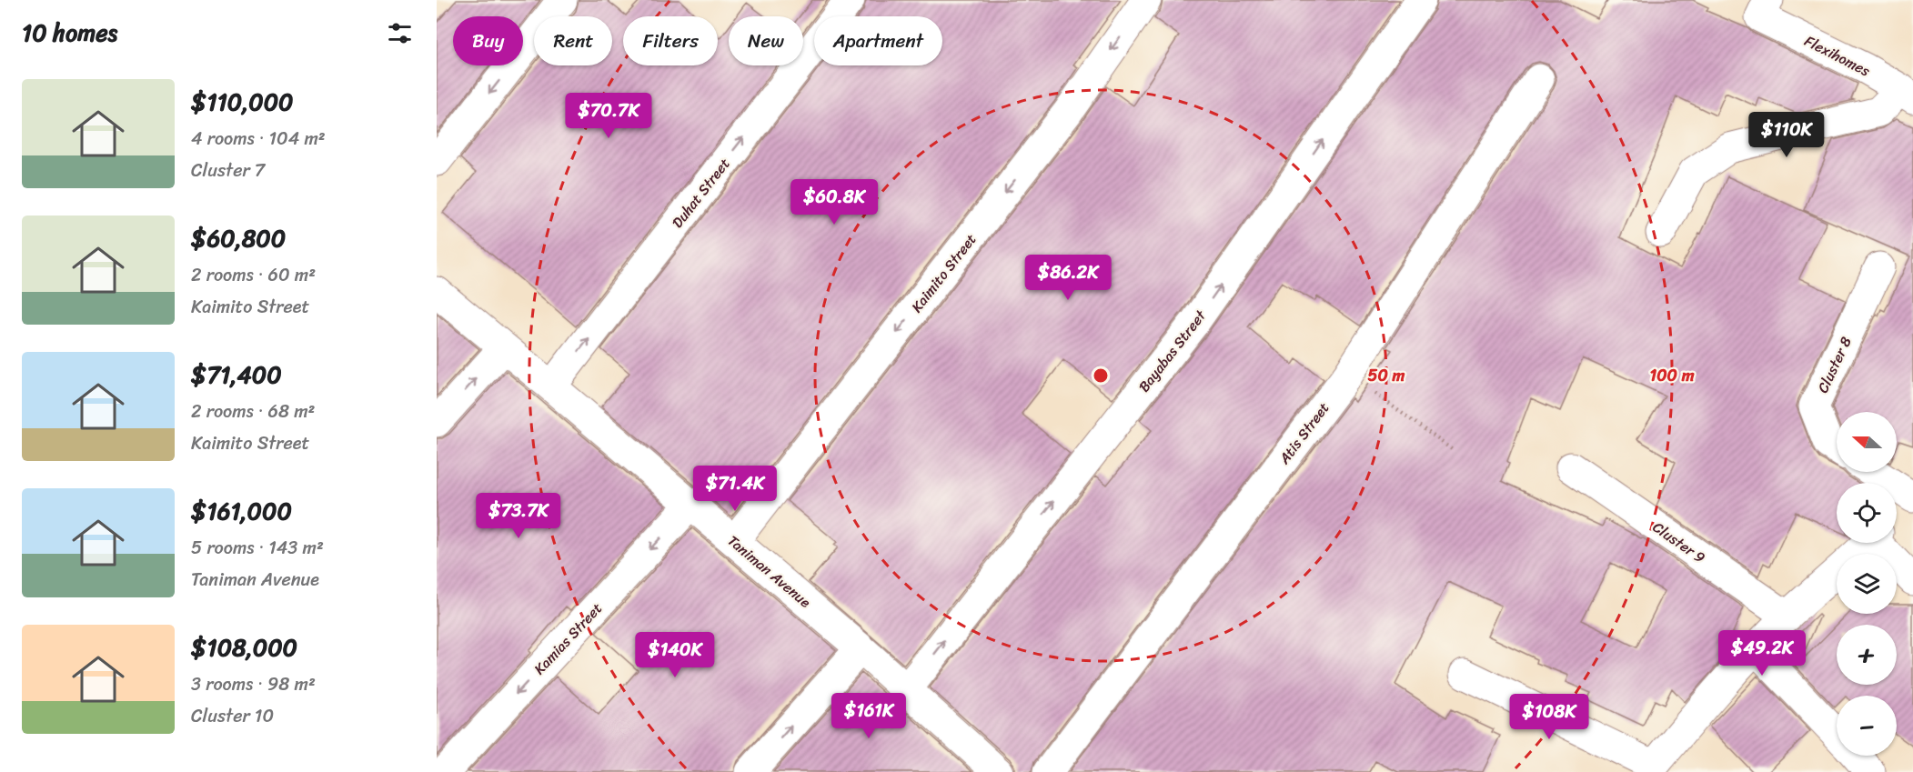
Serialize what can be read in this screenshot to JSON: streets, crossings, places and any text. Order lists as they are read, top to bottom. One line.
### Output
{"streets":{"street":["Flexihomes","Duhat Street","Kaimito Street","Bayabas Street","Cluster 8","Atis Street","Cluster 9","Taniman Avenue","Kamias Street"]},"crossings":[["Duhat Street","Taniman Avenue"],["Kaimito Street","Taniman Avenue"],["Bayabas Street","Taniman Avenue"],["Taniman Avenue","Kamias Street"]],"one_way":["Kaimito Street","Bayabas Street"],"north":"left","page":{"heading":"10 homes","chip":["Buy","Rent","Filters","New","Apartment"],"list":[{"name":"$110,000","note":"4 rooms · 104 m² · Cluster 7"},{"name":"$60,800","note":"2 rooms · 60 m² · Kaimito Street"},{"name":"$71,400","note":"2 rooms · 68 m² · Kaimito Street"},{"name":"$161,000","note":"5 rooms · 143 m² · Taniman Avenue"},{"name":"$108,000","note":"3 rooms · 98 m² · Cluster 10"}],"price":["$70.7K","$110K","$60.8K","$86.2K","$71.4K","$73.7K","$49.2K","$140K","$161K","$108K"],"map_buttons":["+","−"]},"rings":["50 m","100 m"]}
